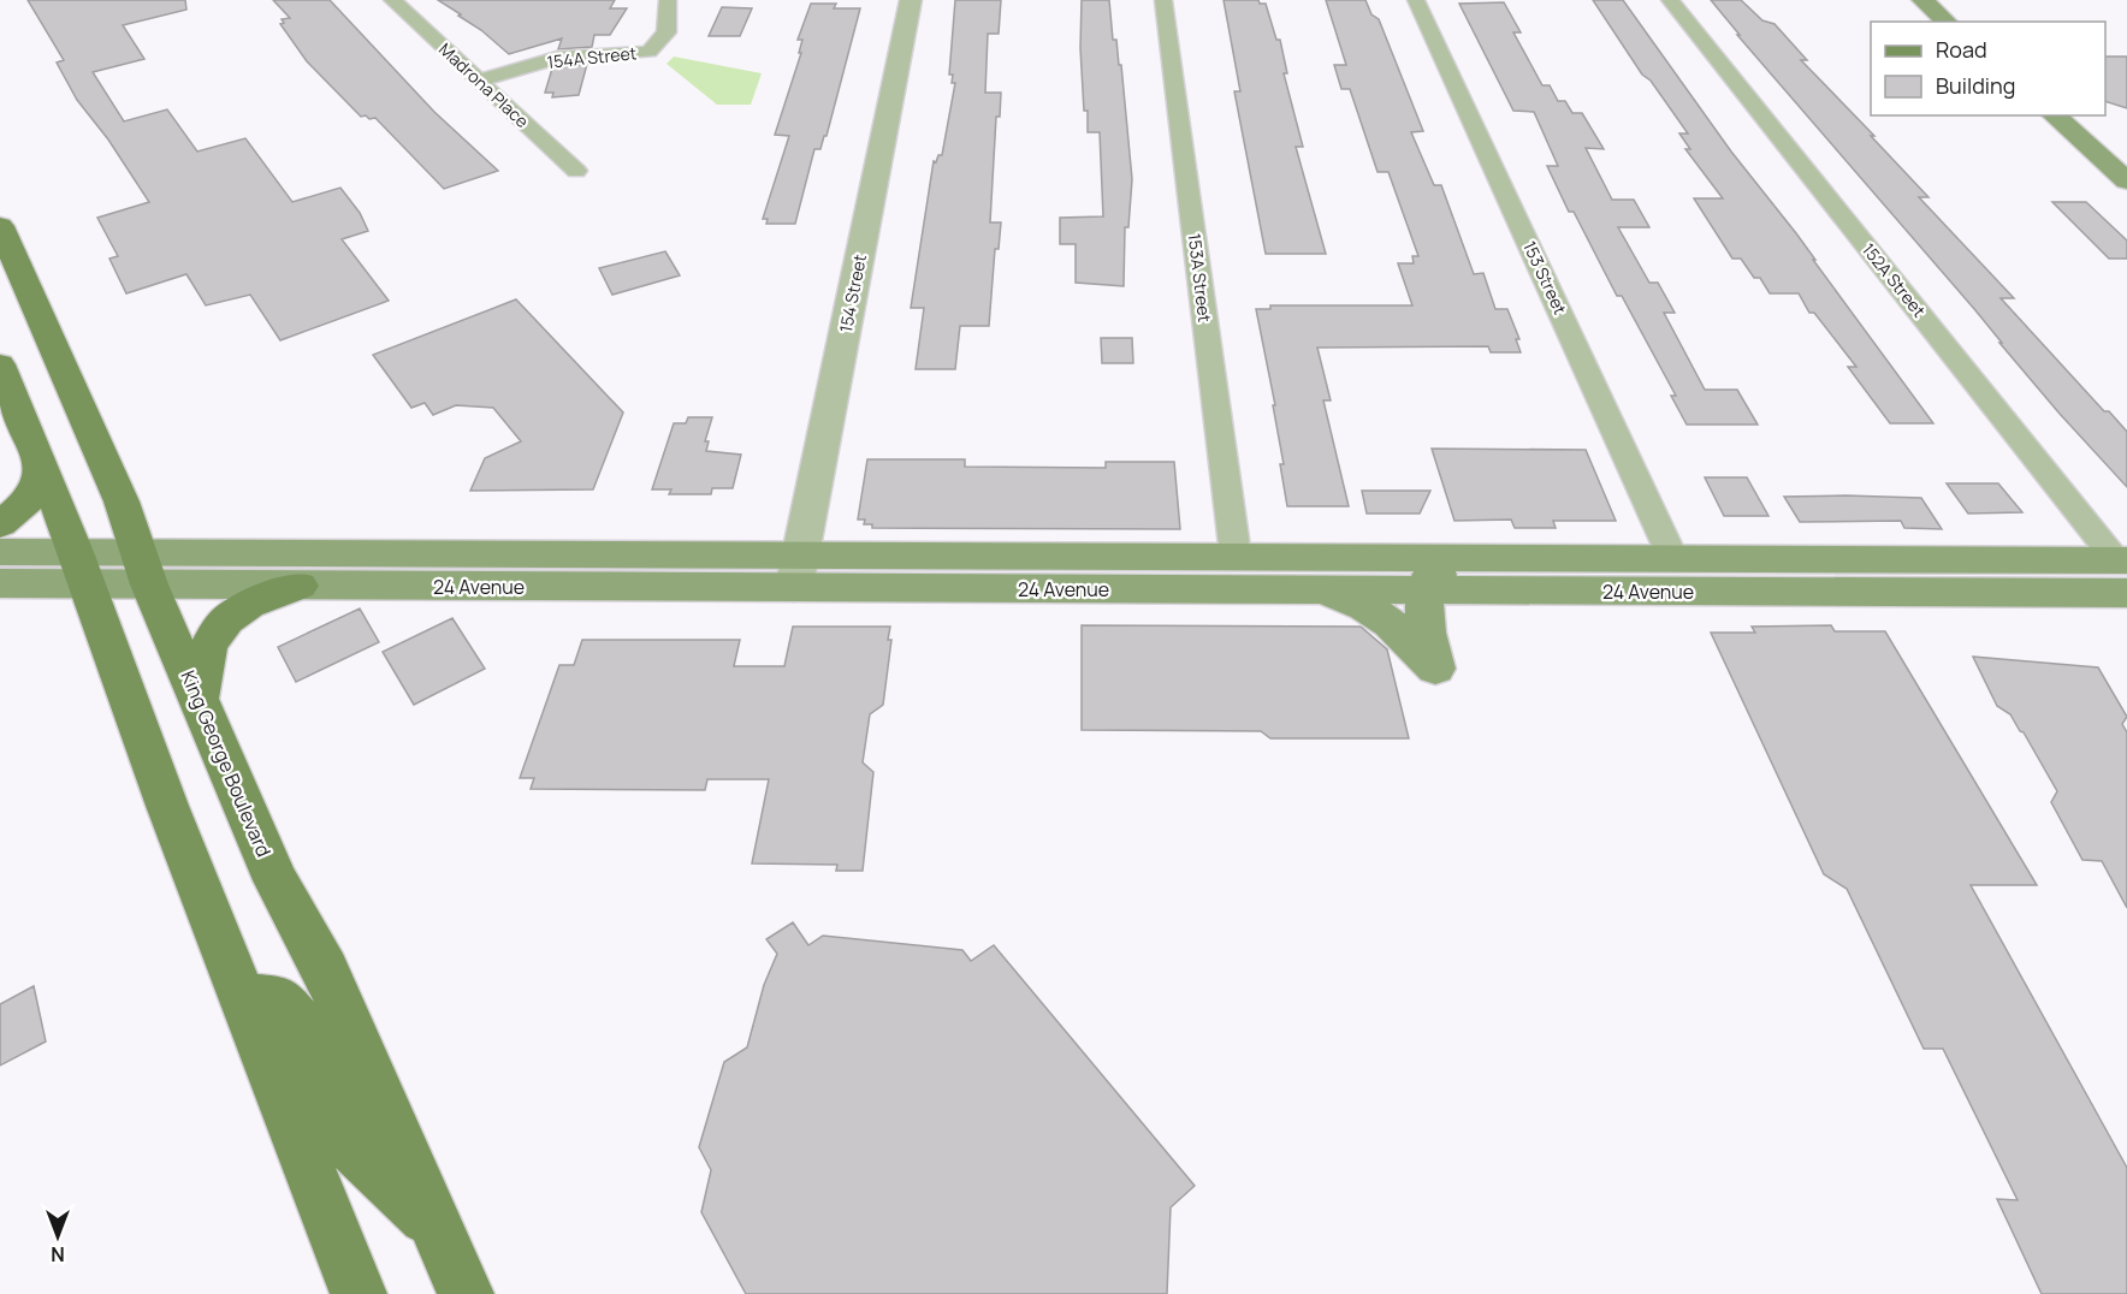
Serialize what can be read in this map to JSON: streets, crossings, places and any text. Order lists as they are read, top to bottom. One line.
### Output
{"streets":{"main road":["24 Avenue","King George Boulevard"],"street":["154A Street","Madrona Place","153A Street","153 Street","152A Street","154 Street"]},"crossings":[["154A Street","Madrona Place"],["153A Street","24 Avenue"],["153 Street","24 Avenue"],["152A Street","24 Avenue"],["154 Street","24 Avenue"],["24 Avenue","King George Boulevard"]],"legend":["Road","Building"],"north":"bottom"}
